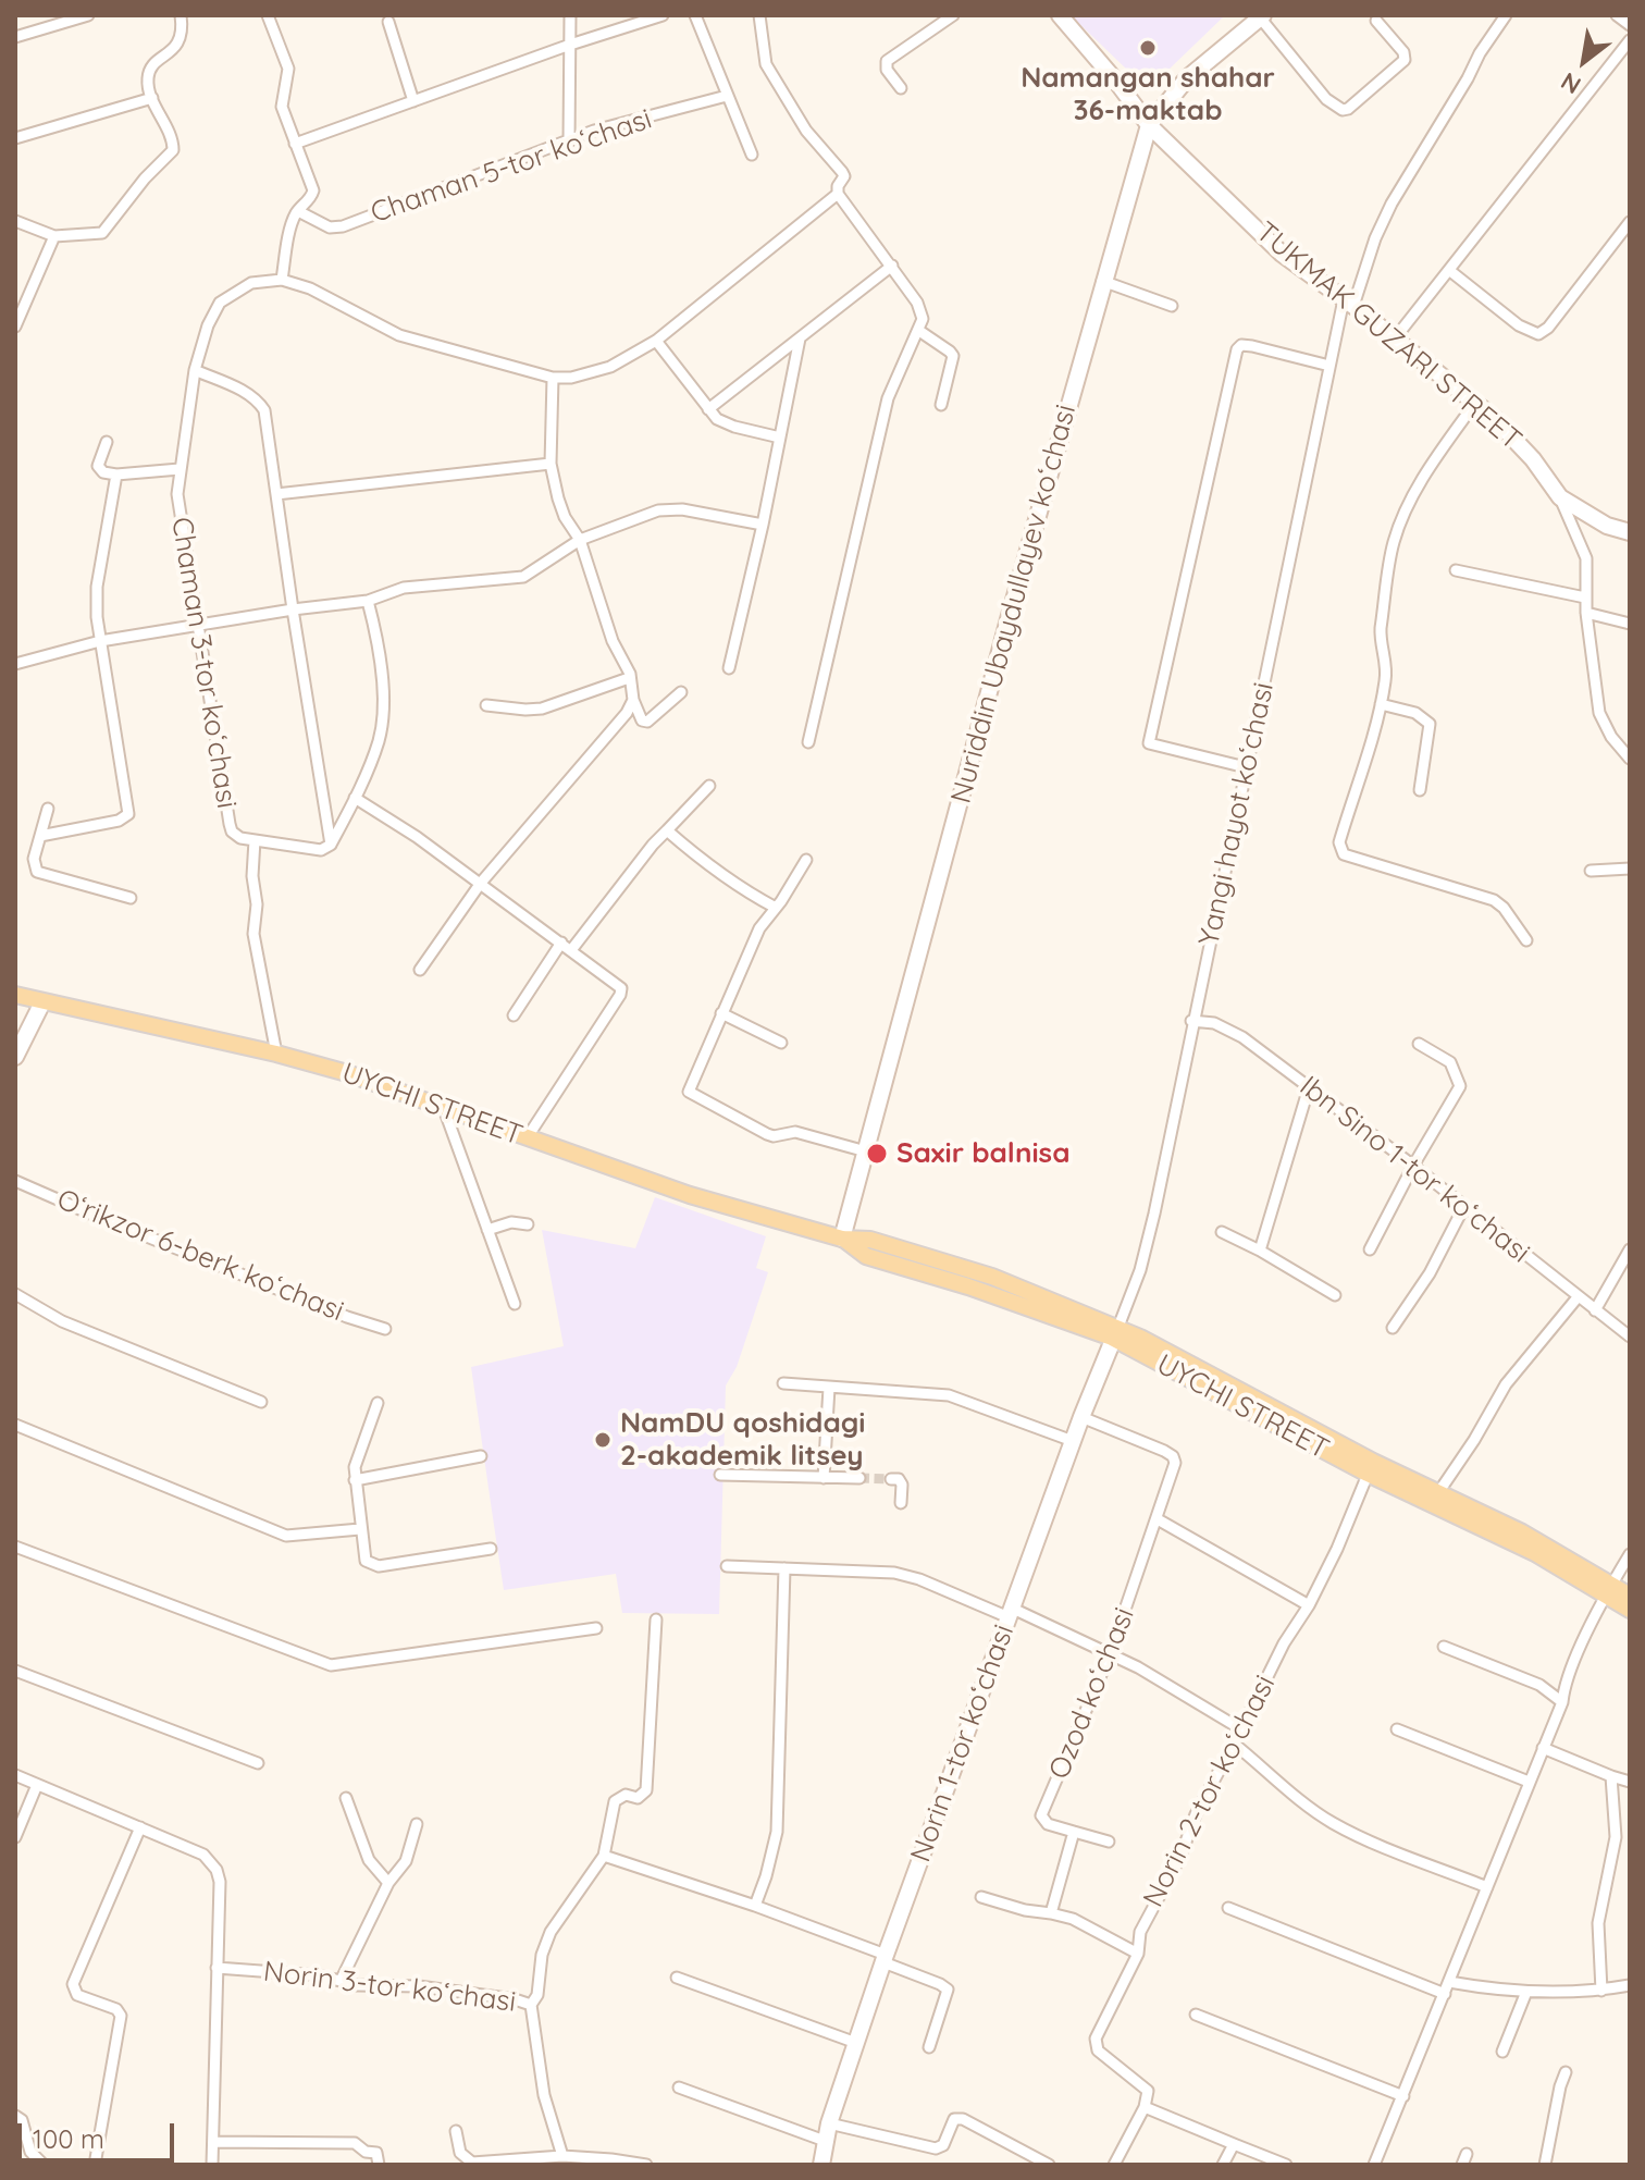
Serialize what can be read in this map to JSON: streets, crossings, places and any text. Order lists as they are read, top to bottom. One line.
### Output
{"streets":{"main road":["UYCHI STREET"],"street":["Chaman 5-tor koʻchasi","TUKMAK GUZARI STREET","Nuriddin Ubaydullayev koʻchasi","Chaman 3-tor koʻchasi","Yangi hayot koʻchasi","Ibn Sino 1-tor koʻchasi","Oʻrikzor 6-berk koʻchasi","Ozod koʻchasi","Norin 1-tor koʻchasi","Norin 2-tor koʻchasi","Norin 3-tor koʻchasi"]},"crossings":[["TUKMAK GUZARI STREET","Nuriddin Ubaydullayev koʻchasi"],["TUKMAK GUZARI STREET","Yangi hayot koʻchasi"],["Nuriddin Ubaydullayev koʻchasi","UYCHI STREET"],["Yangi hayot koʻchasi","UYCHI STREET"],["Yangi hayot koʻchasi","Ibn Sino 1-tor koʻchasi"],["Yangi hayot koʻchasi","Norin 1-tor koʻchasi"],["UYCHI STREET","Norin 1-tor koʻchasi"],["UYCHI STREET","Norin 2-tor koʻchasi"],["Ozod koʻchasi","Norin 1-tor koʻchasi"]],"places":["Namangan shahar 36-maktab","Saxir balnisa","NamDU qoshidagi 2-akademik litsey"],"scale_bar":"100 m","north":"bottom left"}
